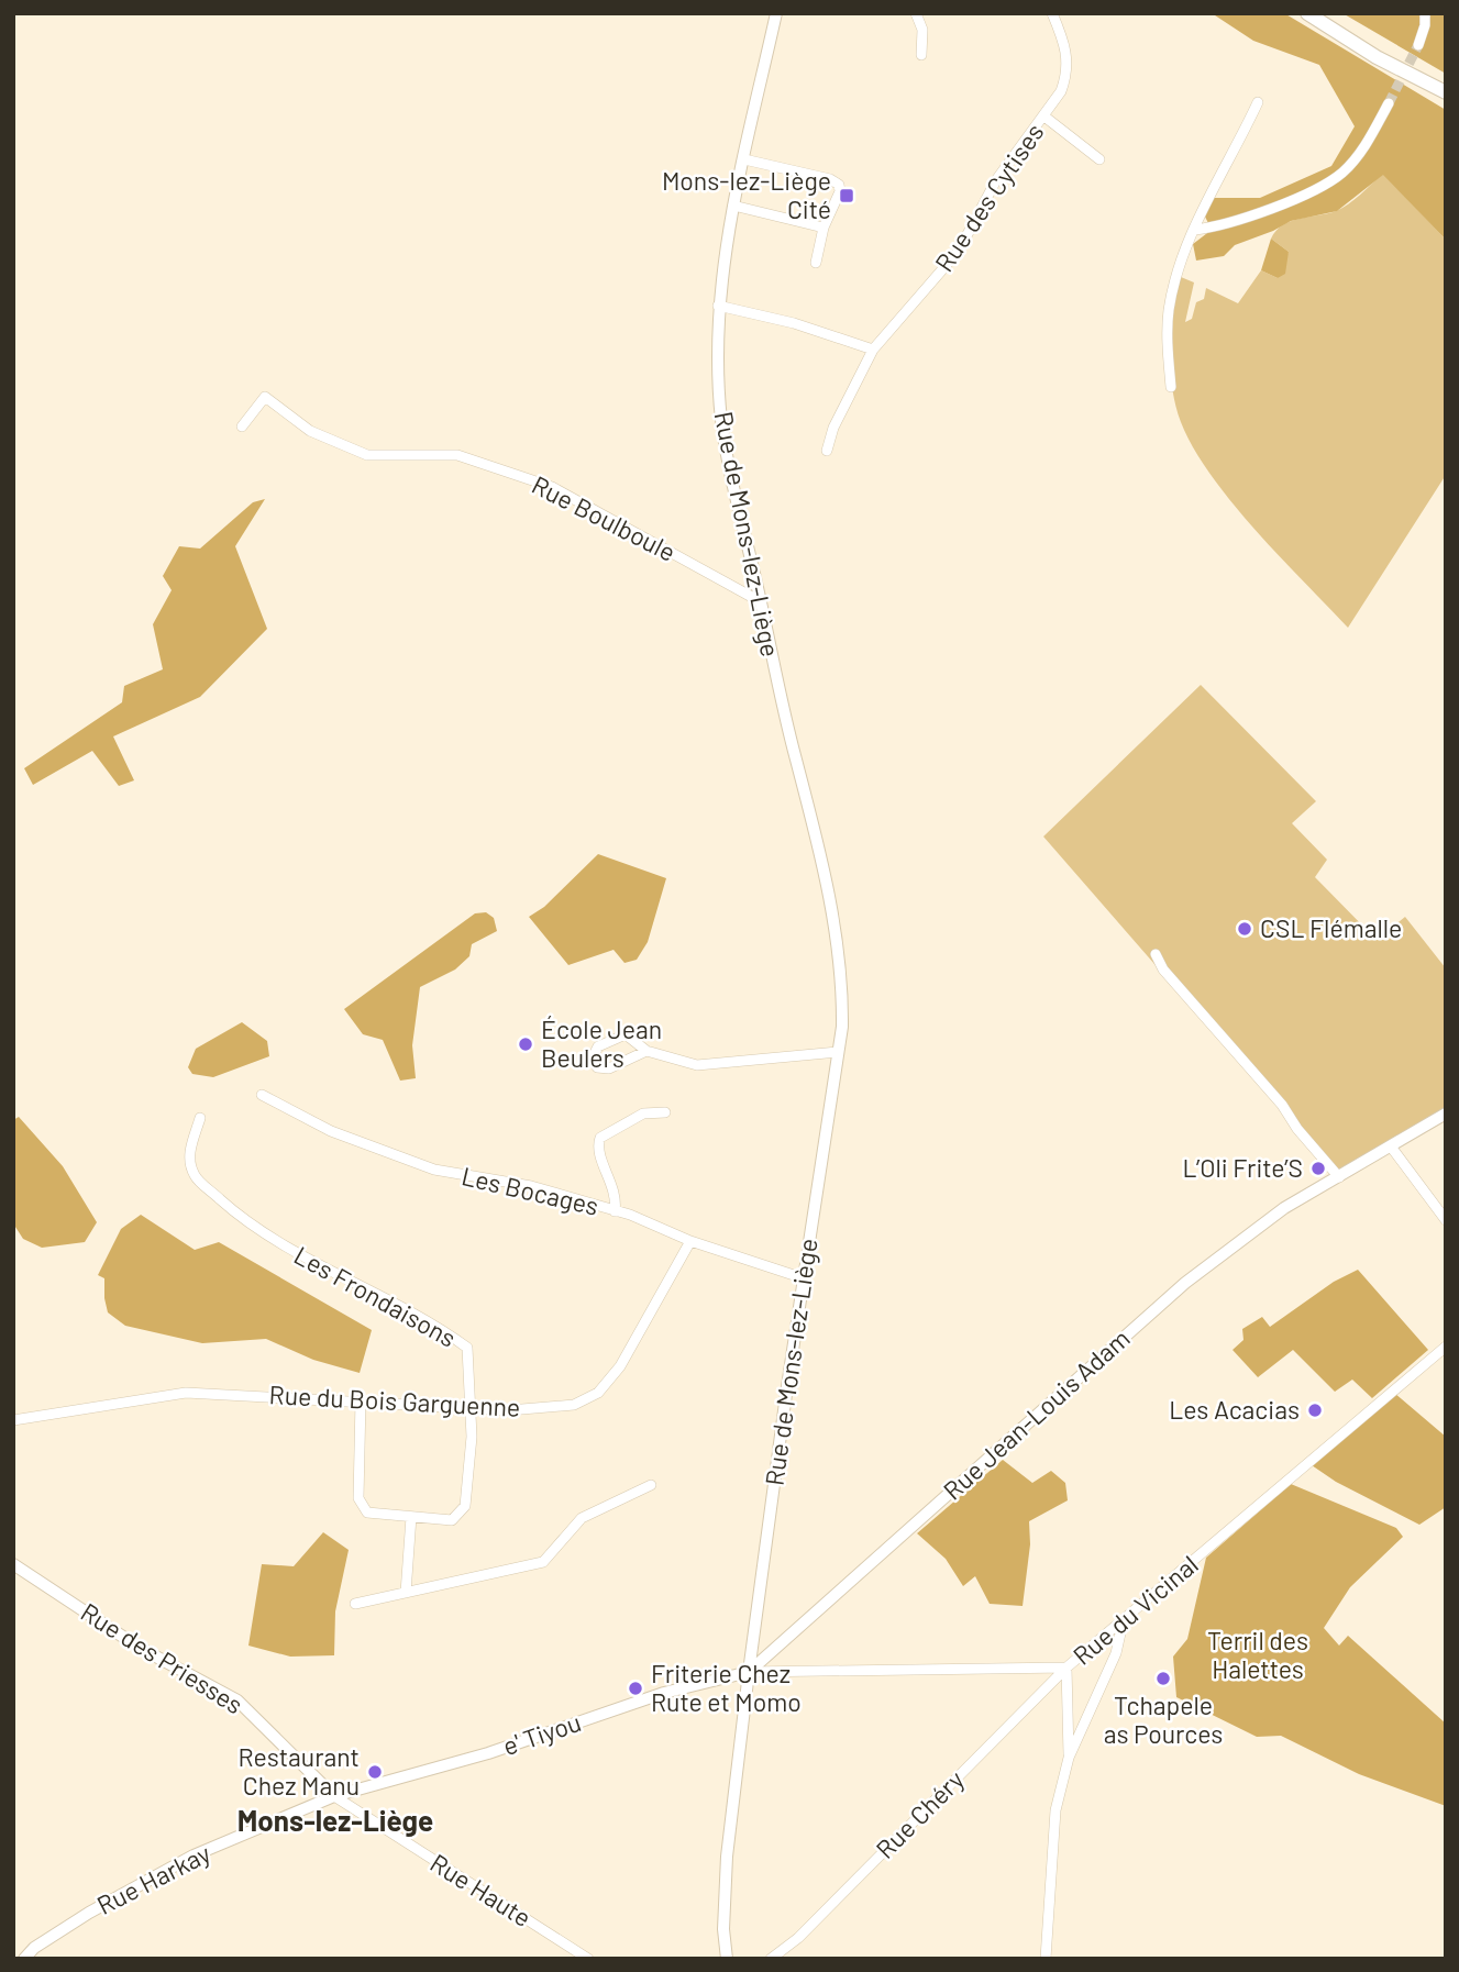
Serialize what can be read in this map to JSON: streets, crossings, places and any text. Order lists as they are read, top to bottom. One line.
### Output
{"streets":{"street":["Rue des Cytises","Rue Boulboule","Rue de Mons-lez-Liège","Les Bocages","Les Frondaisons","Rue du Bois Garguenne","Rue Jean-Louis Adam","Rue du Vicinal","Rue des Priesses","e' Tiyou","Rue Chéry","Rue Harkay","Rue Haute"]},"crossings":[["Rue Boulboule","Rue de Mons-lez-Liège"],["Rue de Mons-lez-Liège","Les Bocages"],["Rue de Mons-lez-Liège","Rue Jean-Louis Adam"],["Rue de Mons-lez-Liège","Rue du Vicinal"],["Rue de Mons-lez-Liège","e' Tiyou"],["Les Bocages","Rue du Bois Garguenne"],["Les Frondaisons","Rue du Bois Garguenne"],["Rue Jean-Louis Adam","Rue du Vicinal"],["Rue Jean-Louis Adam","e' Tiyou"],["Rue du Vicinal","e' Tiyou"],["Rue du Vicinal","Rue Chéry"],["Rue des Priesses","e' Tiyou"],["Rue des Priesses","Rue Harkay"],["Rue des Priesses","Rue Haute"],["e' Tiyou","Rue Harkay"],["e' Tiyou","Rue Haute"],["Rue Harkay","Rue Haute"]],"districts":["Mons-lez-Liège"],"parks":["Terril des Halettes"],"places":{"transit":["Mons-lez-Liège Cité"],"other":["CSL Flémalle","École Jean Beulers","L’Oli Frite’S","Les Acacias","Tchapele as Pources","Friterie Chez Rute et Momo","Restaurant Chez Manu"]}}
